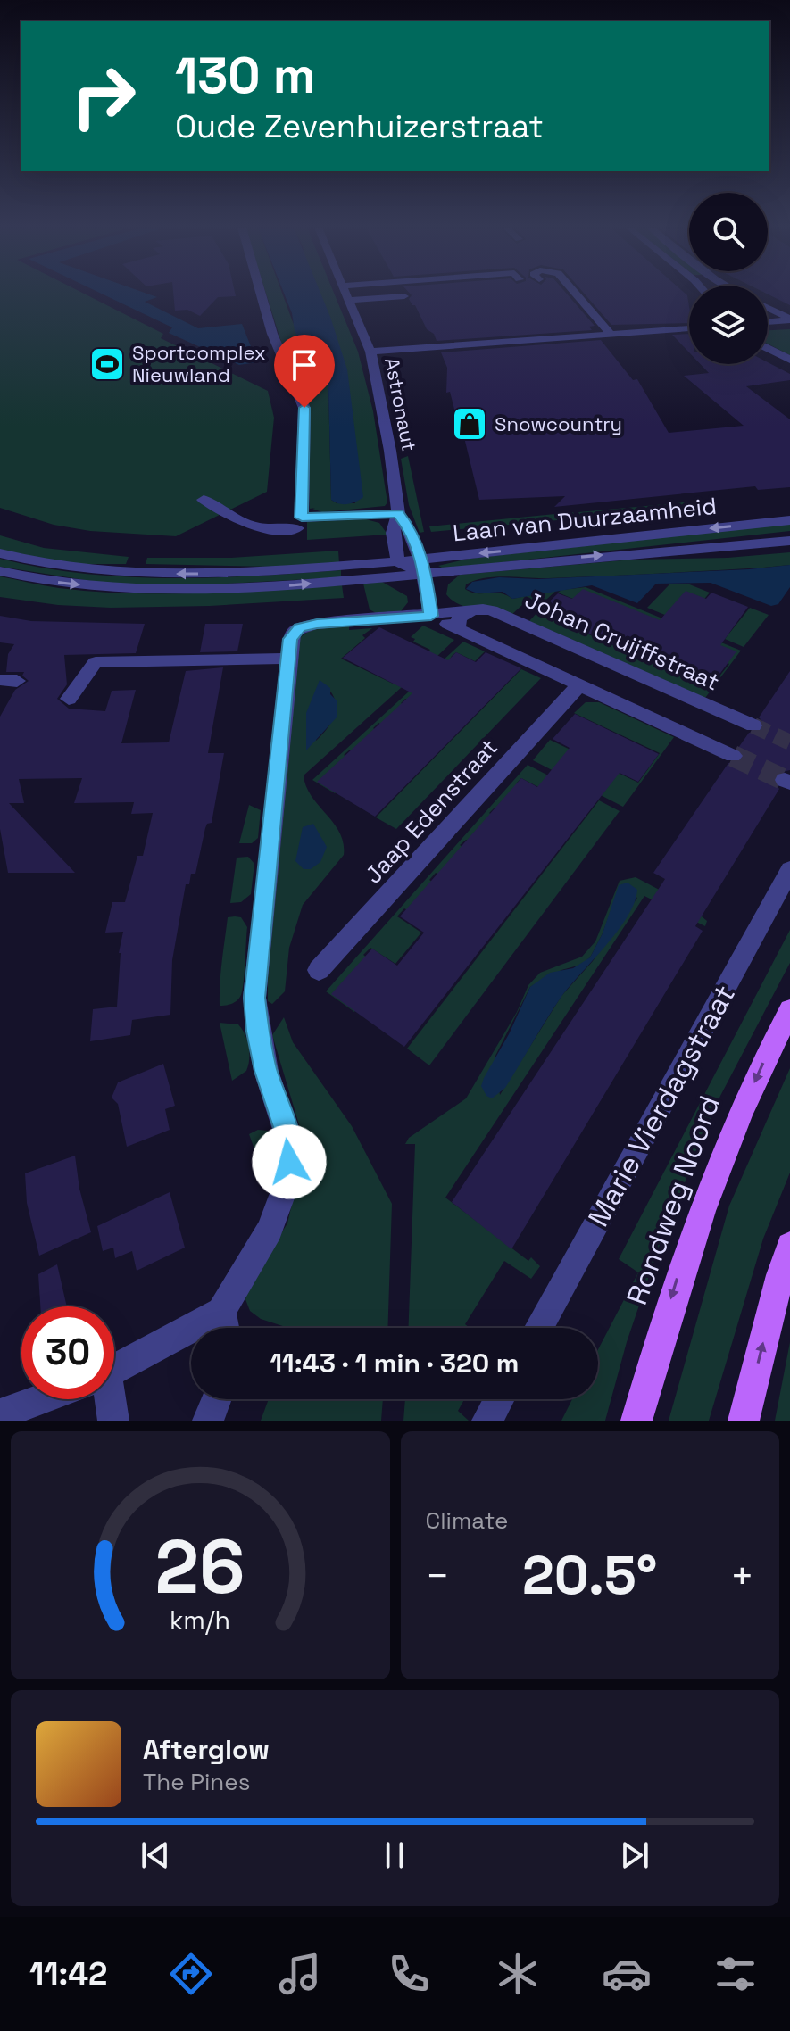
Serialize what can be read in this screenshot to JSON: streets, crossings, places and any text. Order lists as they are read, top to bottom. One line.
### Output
{"streets":{"main road":["Rondweg Noord"],"street":["Astronaut","Laan van Duurzaamheid","Johan Cruijffstraat","Jaap Edenstraat","Marie Vierdagstraat"]},"crossings":[["Astronaut","Laan van Duurzaamheid"]],"places":{"sports":["Sportcomplex Nieuwland"],"shop":["Snowcountry"]},"page":{"turn":["130 m","Oude Zevenhuizerstraat"],"limit":"30","trip":"11:43 · 1 min · 320 m","tile":"Climate","heat":["−","20.5°","+"],"song":["Afterglow","The Pines"],"tabs":"11:42","gauge":["26","km/h"]}}
